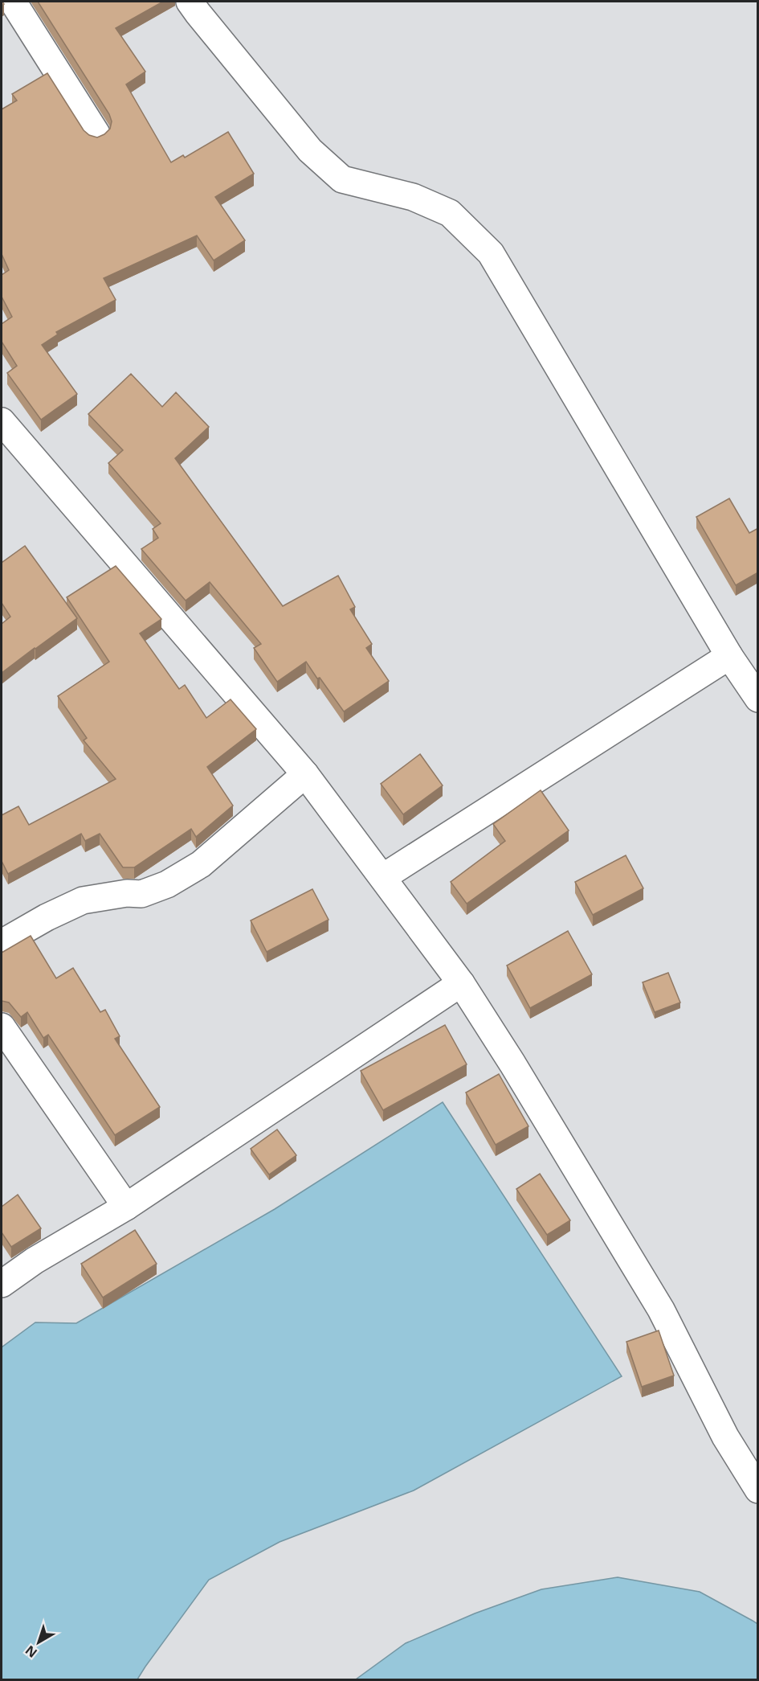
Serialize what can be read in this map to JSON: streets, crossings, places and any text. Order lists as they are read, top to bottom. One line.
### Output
{"north":"bottom left"}
